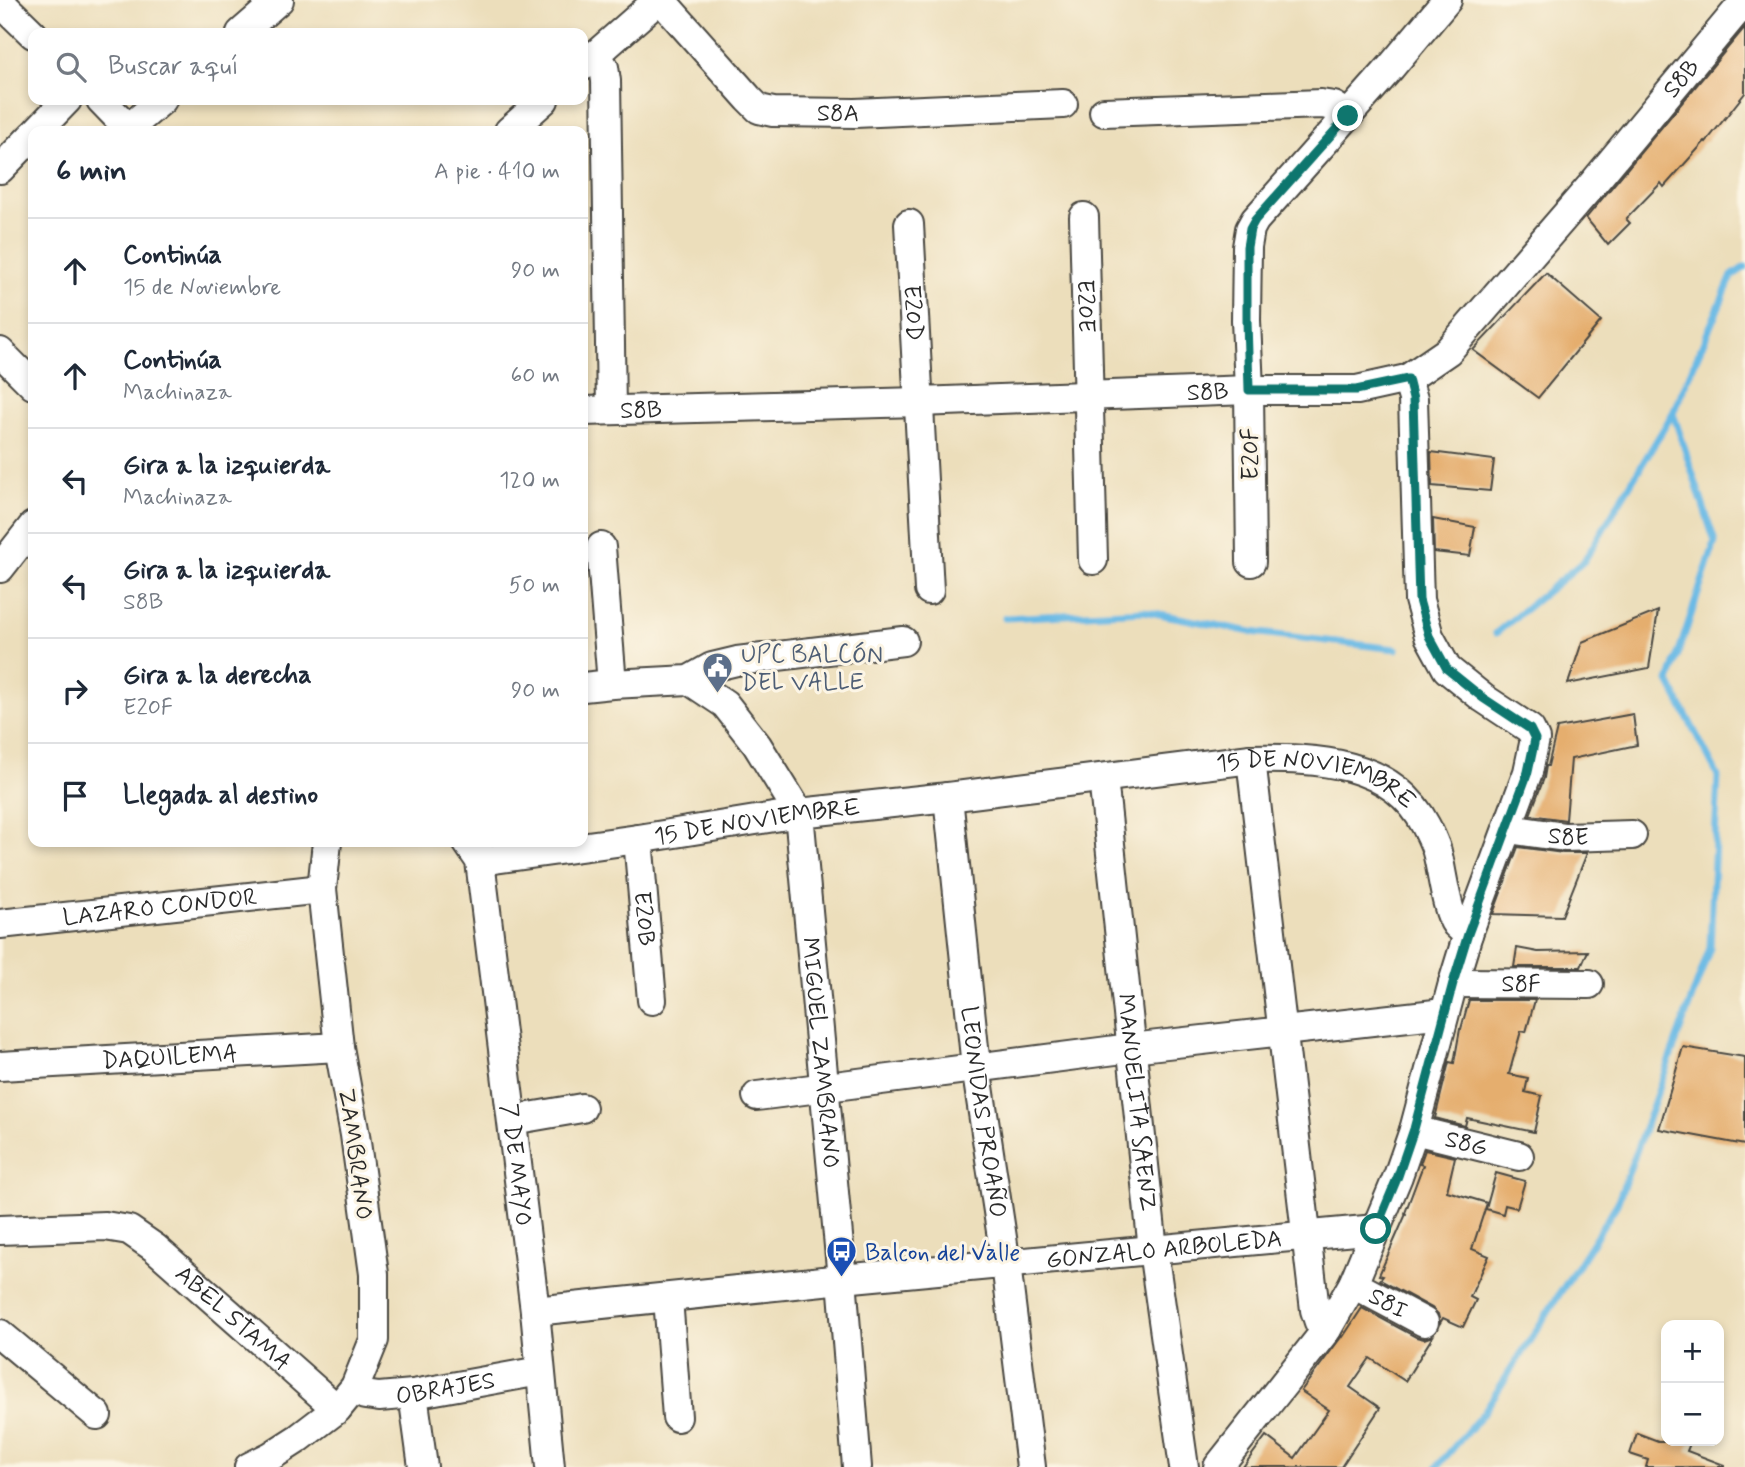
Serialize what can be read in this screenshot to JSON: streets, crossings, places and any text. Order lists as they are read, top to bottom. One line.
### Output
{"streets":{"street":["S8B","S8A","E20E","E20D","E20F","15 DE NOVIEMBRE","S8E","LAZARO CONDOR","E20B","S8F","MIGUEL ZAMBRANO","DAQUILEMA","MANUELITA SAENZ","LEONIDAS PROAÑO","S8G","ZAMBRANO","7 DE MAYO","GONZALO ARBOLEDA","S8I","ABEL STAMA","OBRAJES"]},"crossings":[["S8B","E20E"],["S8B","E20D"],["S8B","E20F"],["15 DE NOVIEMBRE","E20B"],["15 DE NOVIEMBRE","MIGUEL ZAMBRANO"],["15 DE NOVIEMBRE","MANUELITA SAENZ"],["15 DE NOVIEMBRE","LEONIDAS PROAÑO"],["15 DE NOVIEMBRE","7 DE MAYO"],["LAZARO CONDOR","ZAMBRANO"],["MIGUEL ZAMBRANO","GONZALO ARBOLEDA"],["DAQUILEMA","ZAMBRANO"],["MANUELITA SAENZ","GONZALO ARBOLEDA"],["LEONIDAS PROAÑO","GONZALO ARBOLEDA"],["ZAMBRANO","ABEL STAMA"],["ZAMBRANO","OBRAJES"],["7 DE MAYO","GONZALO ARBOLEDA"],["7 DE MAYO","OBRAJES"]],"places":{"public building":["UPC BALCÓN DEL VALLE"],"bus stop":["Balcon del Valle"]},"page":{"search":"Buscar aquí","heading":["6 min","A pie · 410 m"],"list":[["Continúa","15 de Noviembre","90 m"],["Continúa","Machinaza","60 m"],["Gira a la izquierda","Machinaza","120 m"],["Gira a la izquierda","S8B","50 m"],["Gira a la derecha","E20F","90 m"],"Llegada al destino"],"map_buttons":["+","−"]}}
